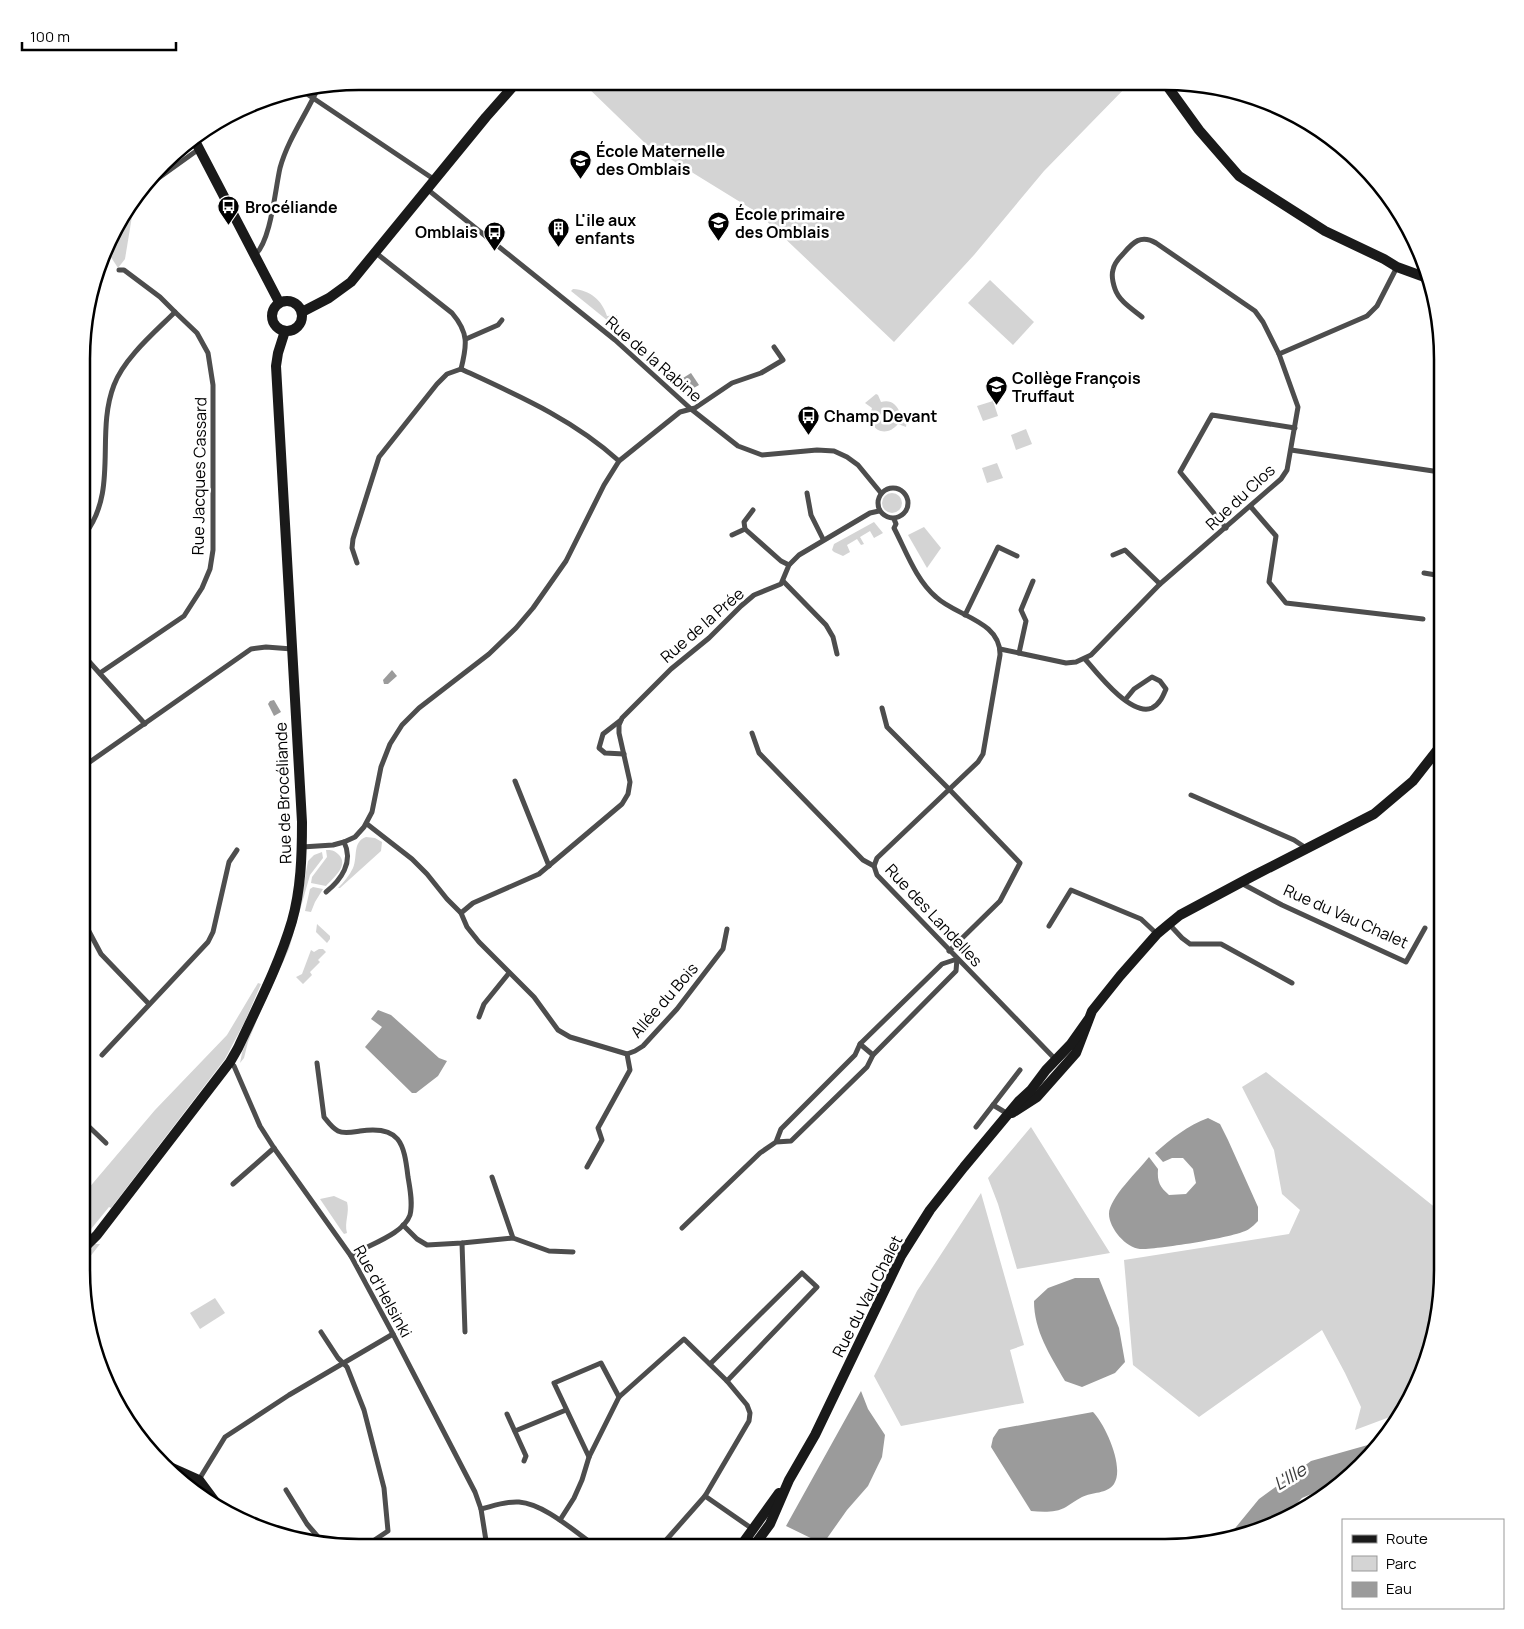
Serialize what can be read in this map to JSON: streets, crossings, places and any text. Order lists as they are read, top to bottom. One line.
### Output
{"streets":{"street":["Rue de la Rabine","Rue Jacques Cassard","Rue du Clos","Rue de la Prée","Rue de Brocéliande","Rue des Landelles","Rue du Vau Chalet","Allée du Bois","Rue d'Helsinki"]},"crossings":[["Rue de Brocéliande","Rue d'Helsinki"],["Rue des Landelles","Rue du Vau Chalet"]],"water":["L'Ille"],"places":{"school or university":["École Maternelle des Omblais","École primaire des Omblais","Collège François Truffaut"],"bus stop":["Brocéliande","Omblais","Champ Devant"],"building":["L'ile aux enfants"]},"legend":["Route","Parc","Eau"],"scale_bar":"100 m"}
